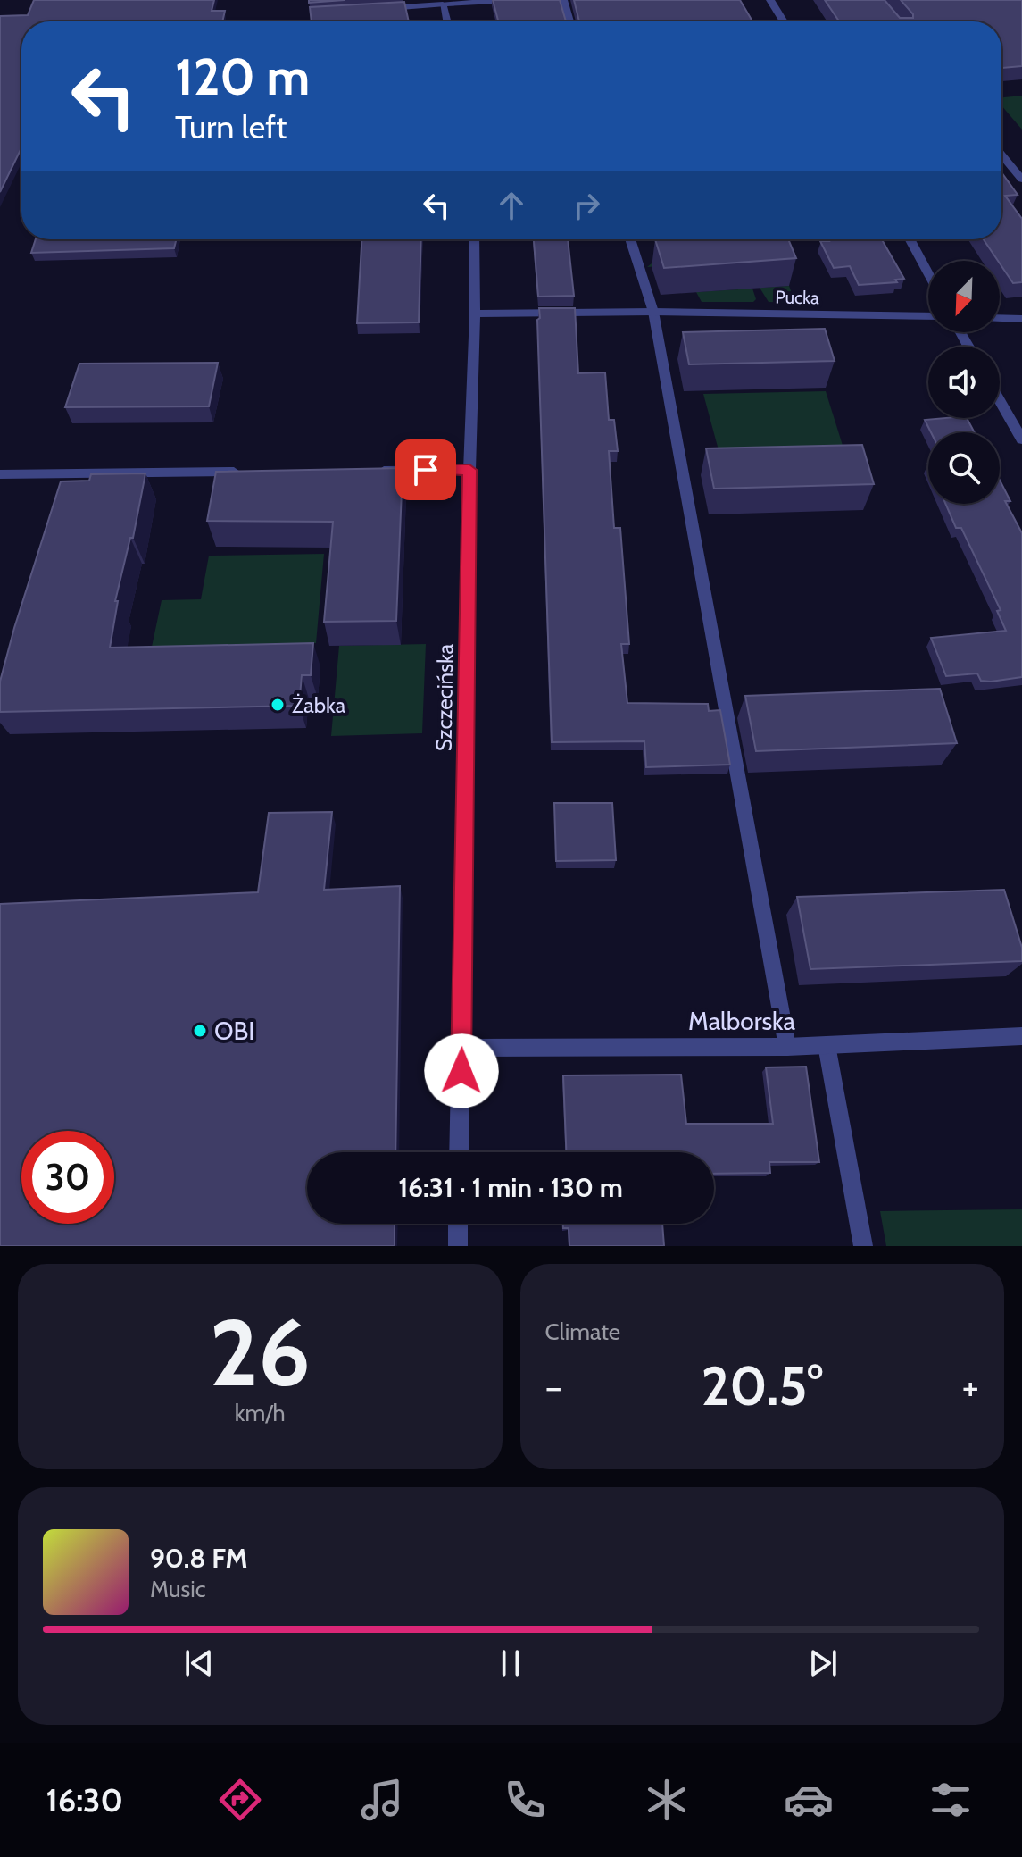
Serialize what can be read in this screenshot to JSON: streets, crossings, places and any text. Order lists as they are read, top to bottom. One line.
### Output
{"streets":{"street":["Pucka","Szczecińska","Malborska"]},"crossings":[["Pucka","Szczecińska"],["Szczecińska","Malborska"]],"places":["Żabka","OBI"],"north":"bottom left","page":{"turn":["120 m","Turn left"],"limit":"30","trip":"16:31 · 1 min · 130 m","tile":[["26","km/h"],"Climate"],"heat":["−","20.5°","+"],"song":["90.8 FM","Music"],"tabs":"16:30"}}
